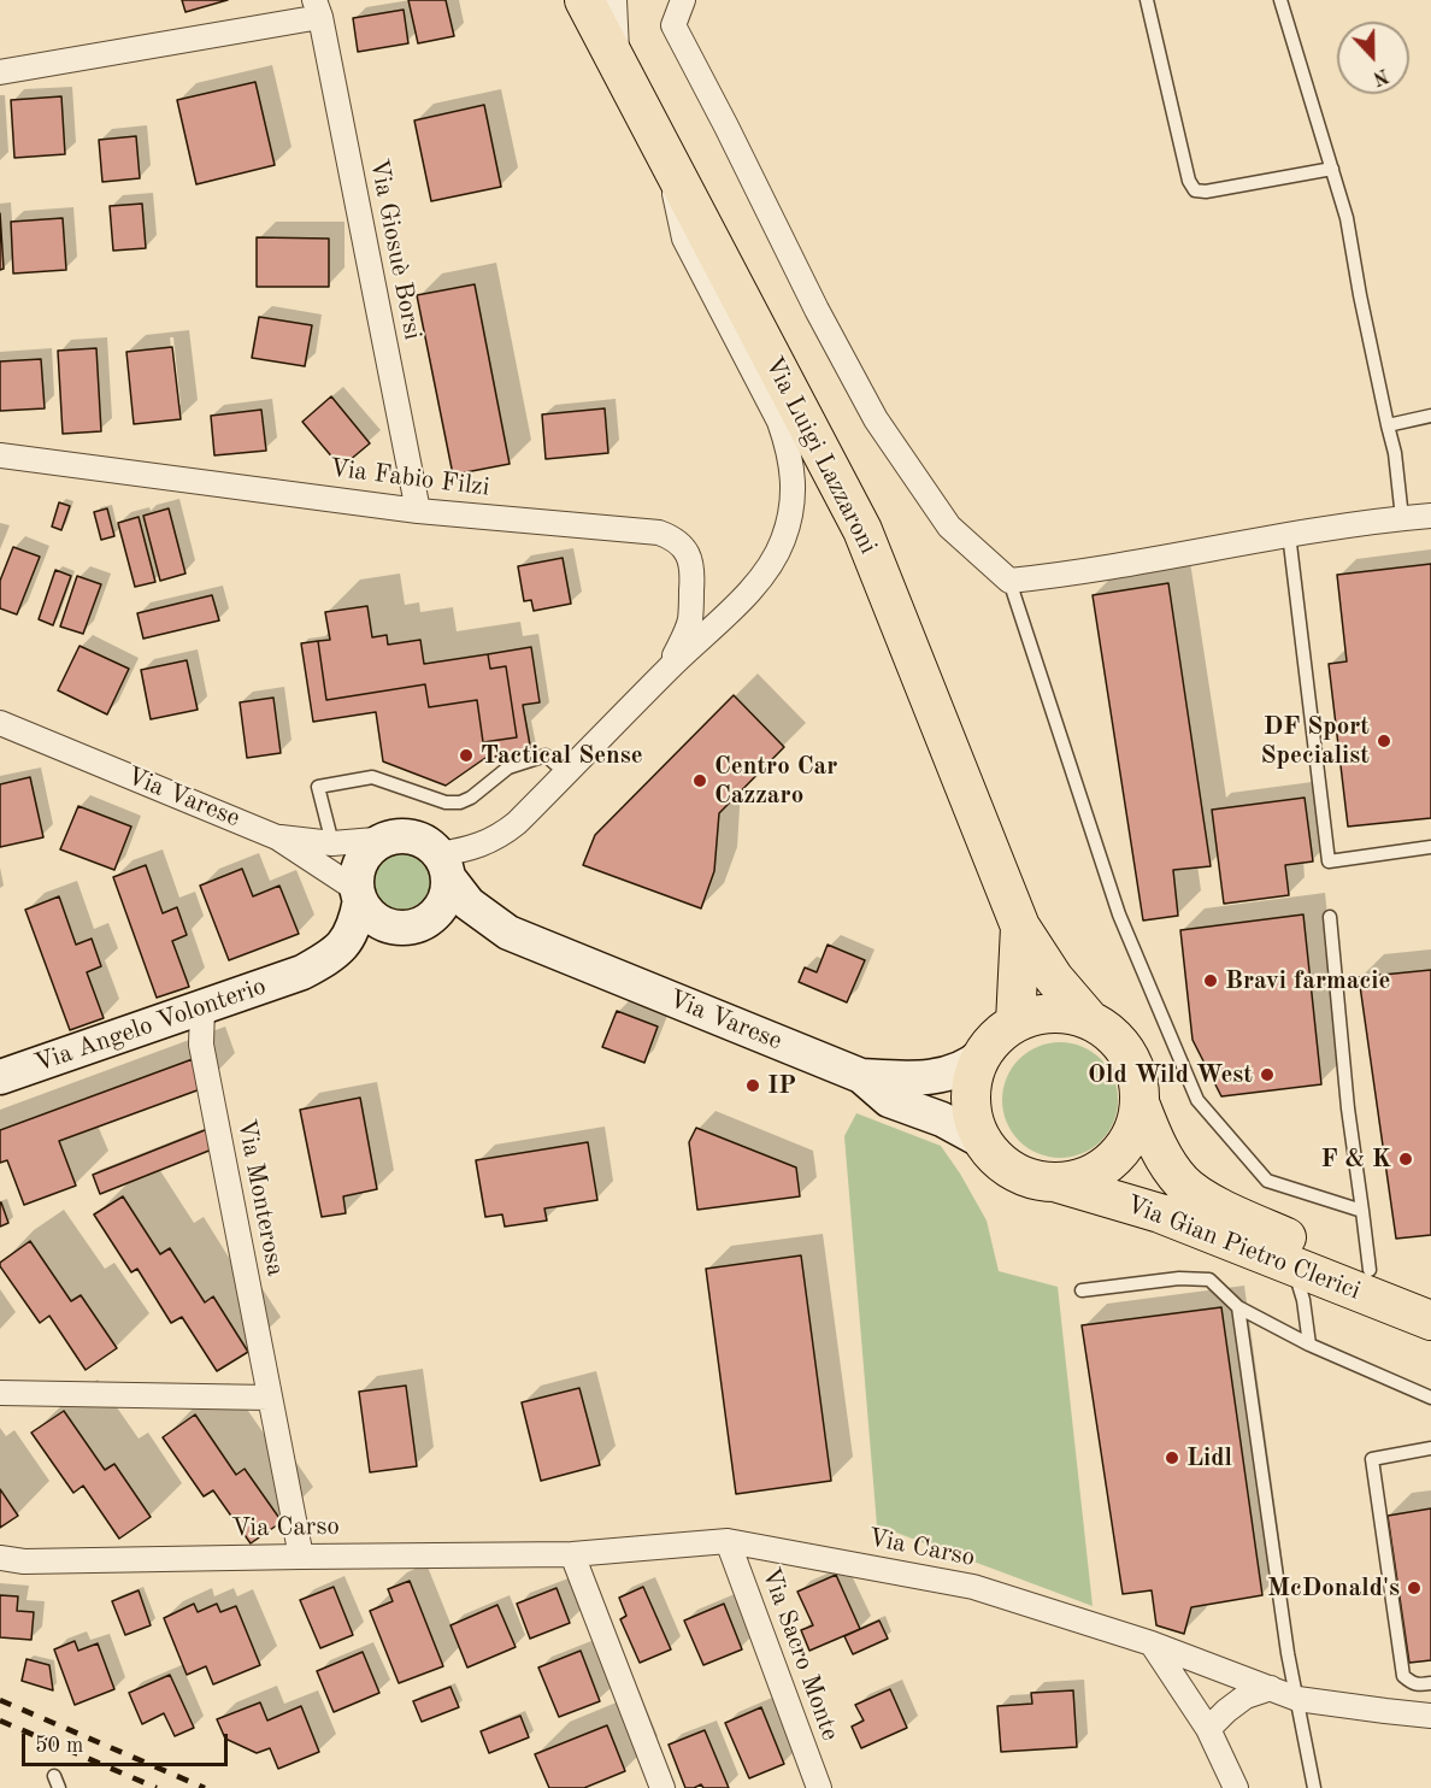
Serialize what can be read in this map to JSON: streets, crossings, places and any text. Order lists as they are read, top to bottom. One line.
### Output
{"streets":{"main road":["Via Luigi Lazzaroni","Via Gian Pietro Clerici"],"street":["Via Giosuè Borsi","Via Fabio Filzi","Via Varese","Via Angelo Volonterio","Via Monterosa","Via Carso","Via Sacro Monte"]},"crossings":[["Via Giosuè Borsi","Via Fabio Filzi"],["Via Luigi Lazzaroni","Via Varese"],["Via Luigi Lazzaroni","Via Gian Pietro Clerici"],["Via Varese","Via Angelo Volonterio"],["Via Varese","Via Gian Pietro Clerici"],["Via Angelo Volonterio","Via Monterosa"],["Via Monterosa","Via Carso"],["Via Carso","Via Sacro Monte"]],"places":["DF Sport Specialist","Tactical Sense","Centro Car Cazzaro","Bravi farmacie","Old Wild West","IP","F & K","Lidl","McDonald's"],"scale_bar":"50 m","north":"bottom"}
